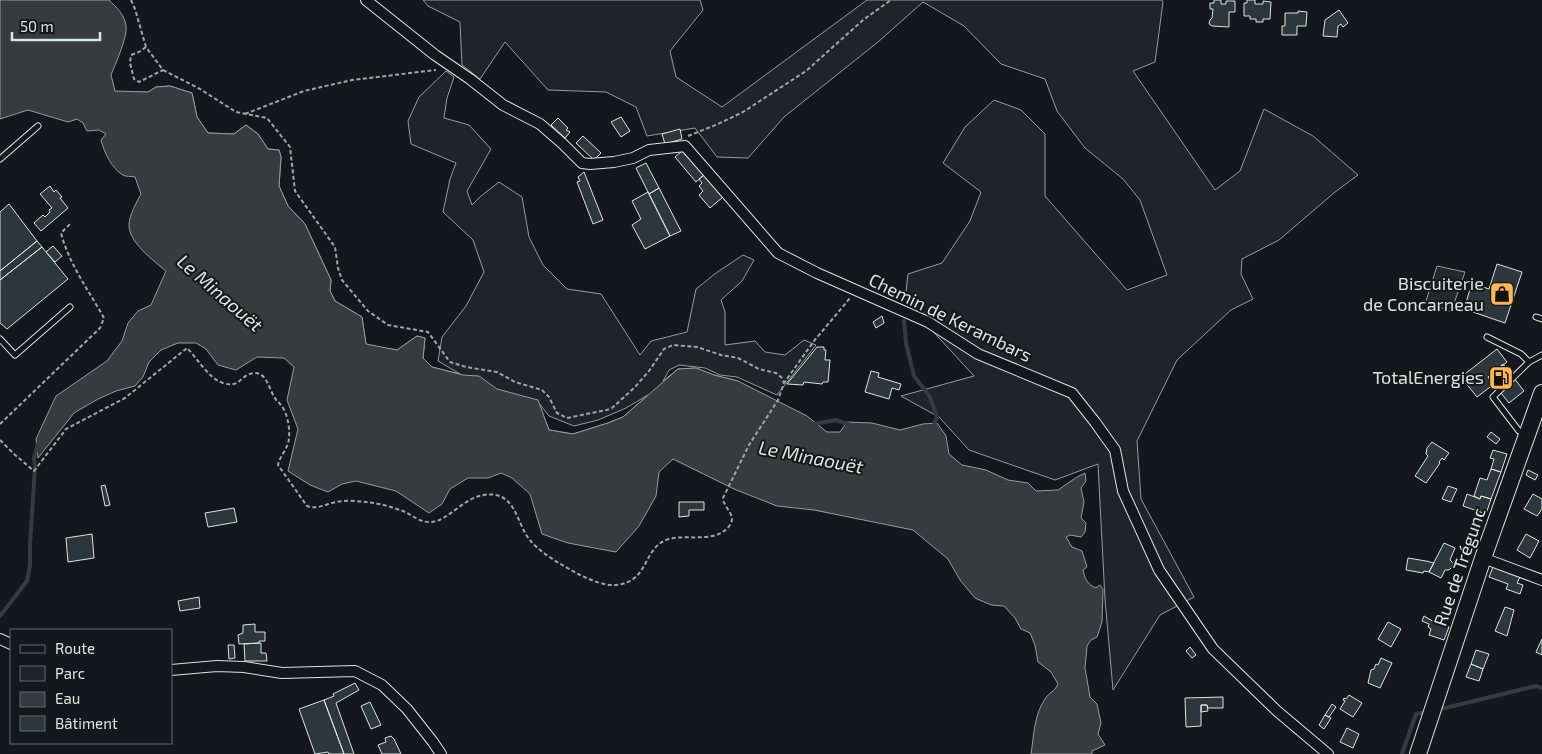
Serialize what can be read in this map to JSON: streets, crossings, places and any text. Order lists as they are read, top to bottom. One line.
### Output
{"streets":{"main road":["Rue de Trégunc"],"street":["Chemin de Kerambars"]},"water":["Le Minaouët"],"places":{"shop":["Biscuiterie de Concarneau"],"fuel station":["TotalEnergies"]},"legend":["Route","Parc","Eau","Bâtiment"],"scale_bar":"50 m"}
